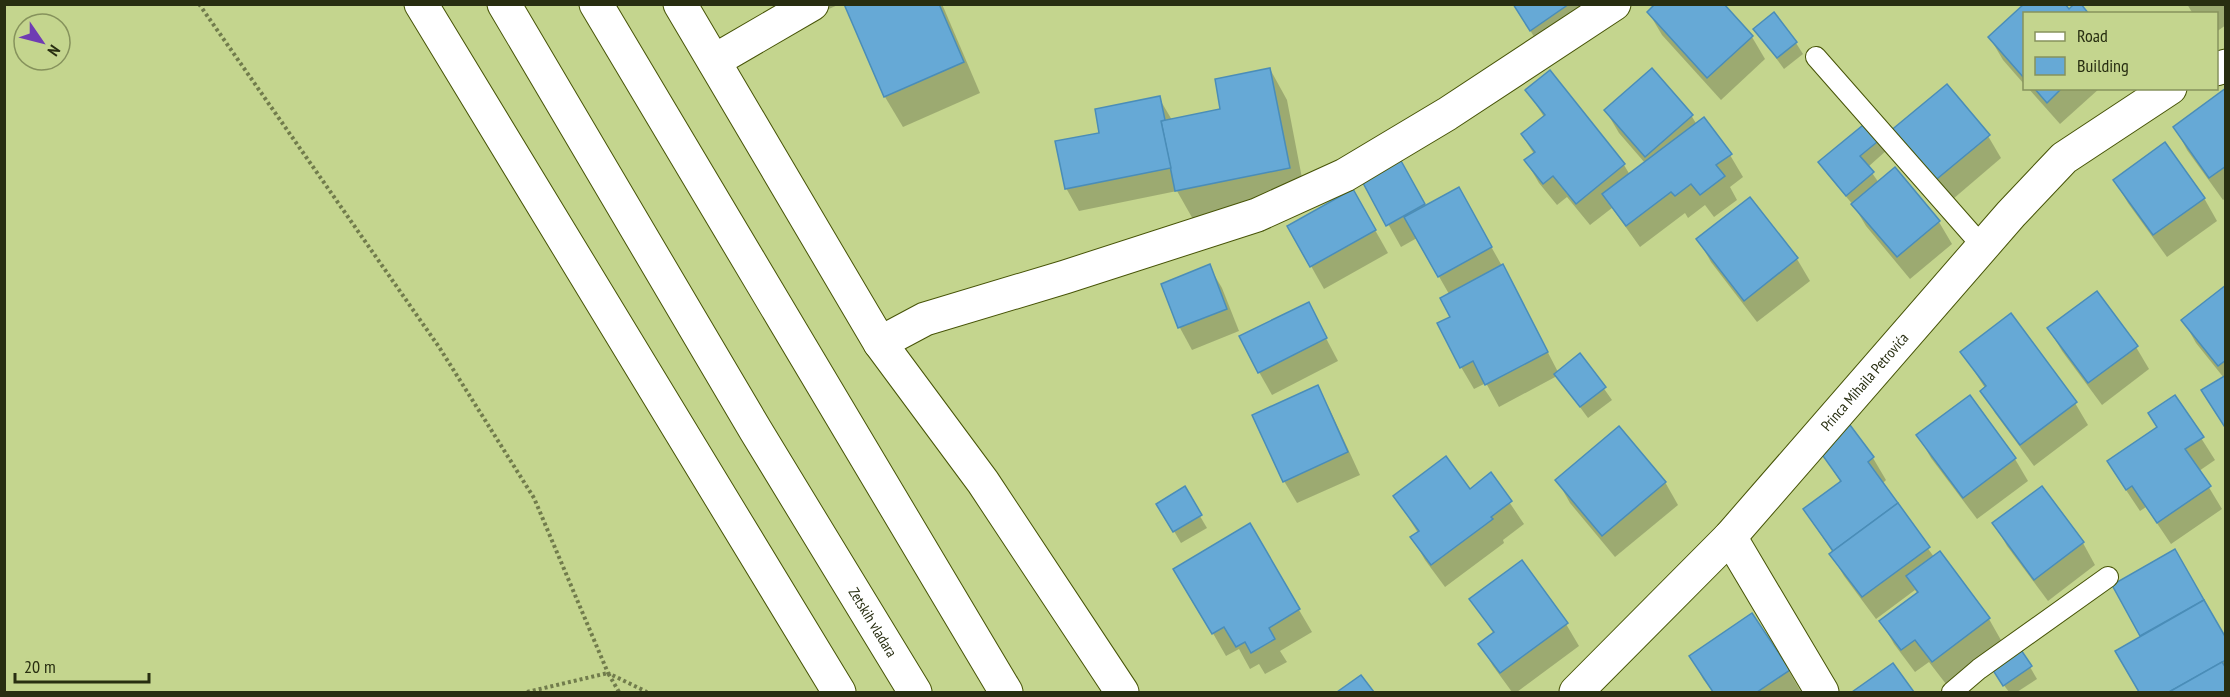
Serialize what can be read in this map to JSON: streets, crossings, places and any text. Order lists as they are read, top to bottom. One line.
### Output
{"streets":{"street":["Princa Mihaila Petrovića","Zetskih vladara"]},"legend":["Road","Building"],"scale_bar":"20 m","north":"bottom right"}
